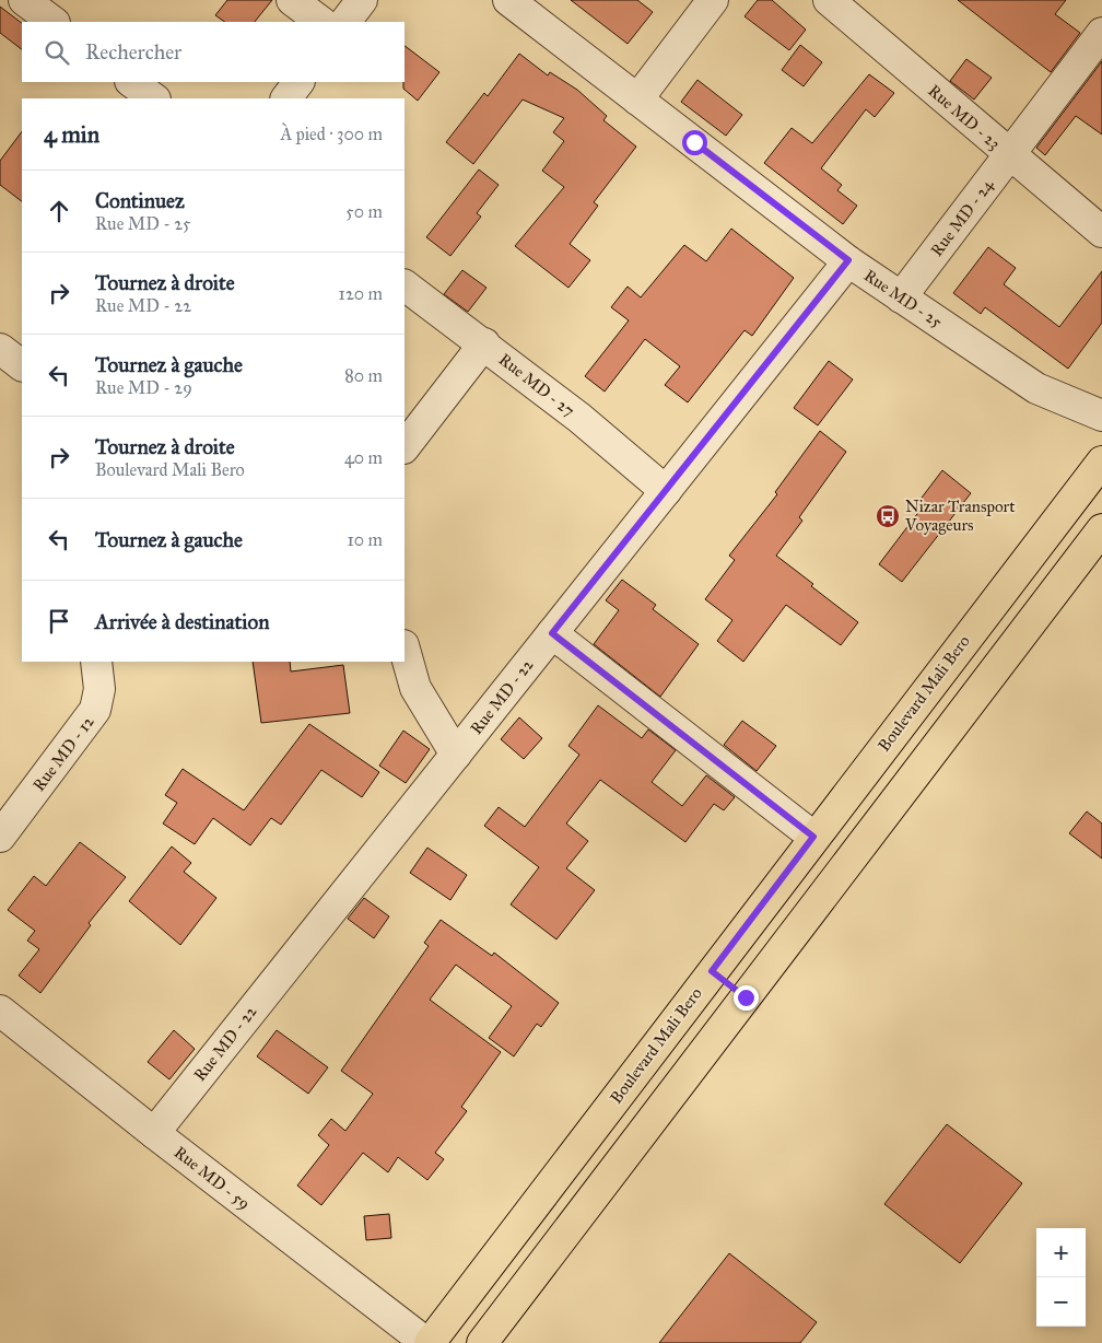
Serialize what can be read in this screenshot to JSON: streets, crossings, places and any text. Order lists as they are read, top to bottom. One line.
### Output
{"streets":{"main road":["Boulevard Mali Bero"],"street":["Rue MD - 23","Rue MD - 24","Rue MD - 25","Rue MD - 27","Rue MD - 22","Rue MD - 12","Rue MD - 59"]},"crossings":[["Rue MD - 23","Rue MD - 24"],["Rue MD - 24","Rue MD - 25"],["Rue MD - 25","Rue MD - 22"],["Rue MD - 27","Rue MD - 22"],["Boulevard Mali Bero","Rue MD - 59"],["Rue MD - 22","Rue MD - 59"]],"places":{"bus stop":["Nizar Transport Voyageurs"]},"page":{"search":"Rechercher","heading":["4 min","À pied · 300 m"],"list":[["Continuez","Rue MD - 25","50 m"],["Tournez à droite","Rue MD - 22","120 m"],["Tournez à gauche","Rue MD - 29","80 m"],["Tournez à droite","Boulevard Mali Bero","40 m"],["Tournez à gauche","10 m"],"Arrivée à destination"],"map_buttons":["+","−"]}}
